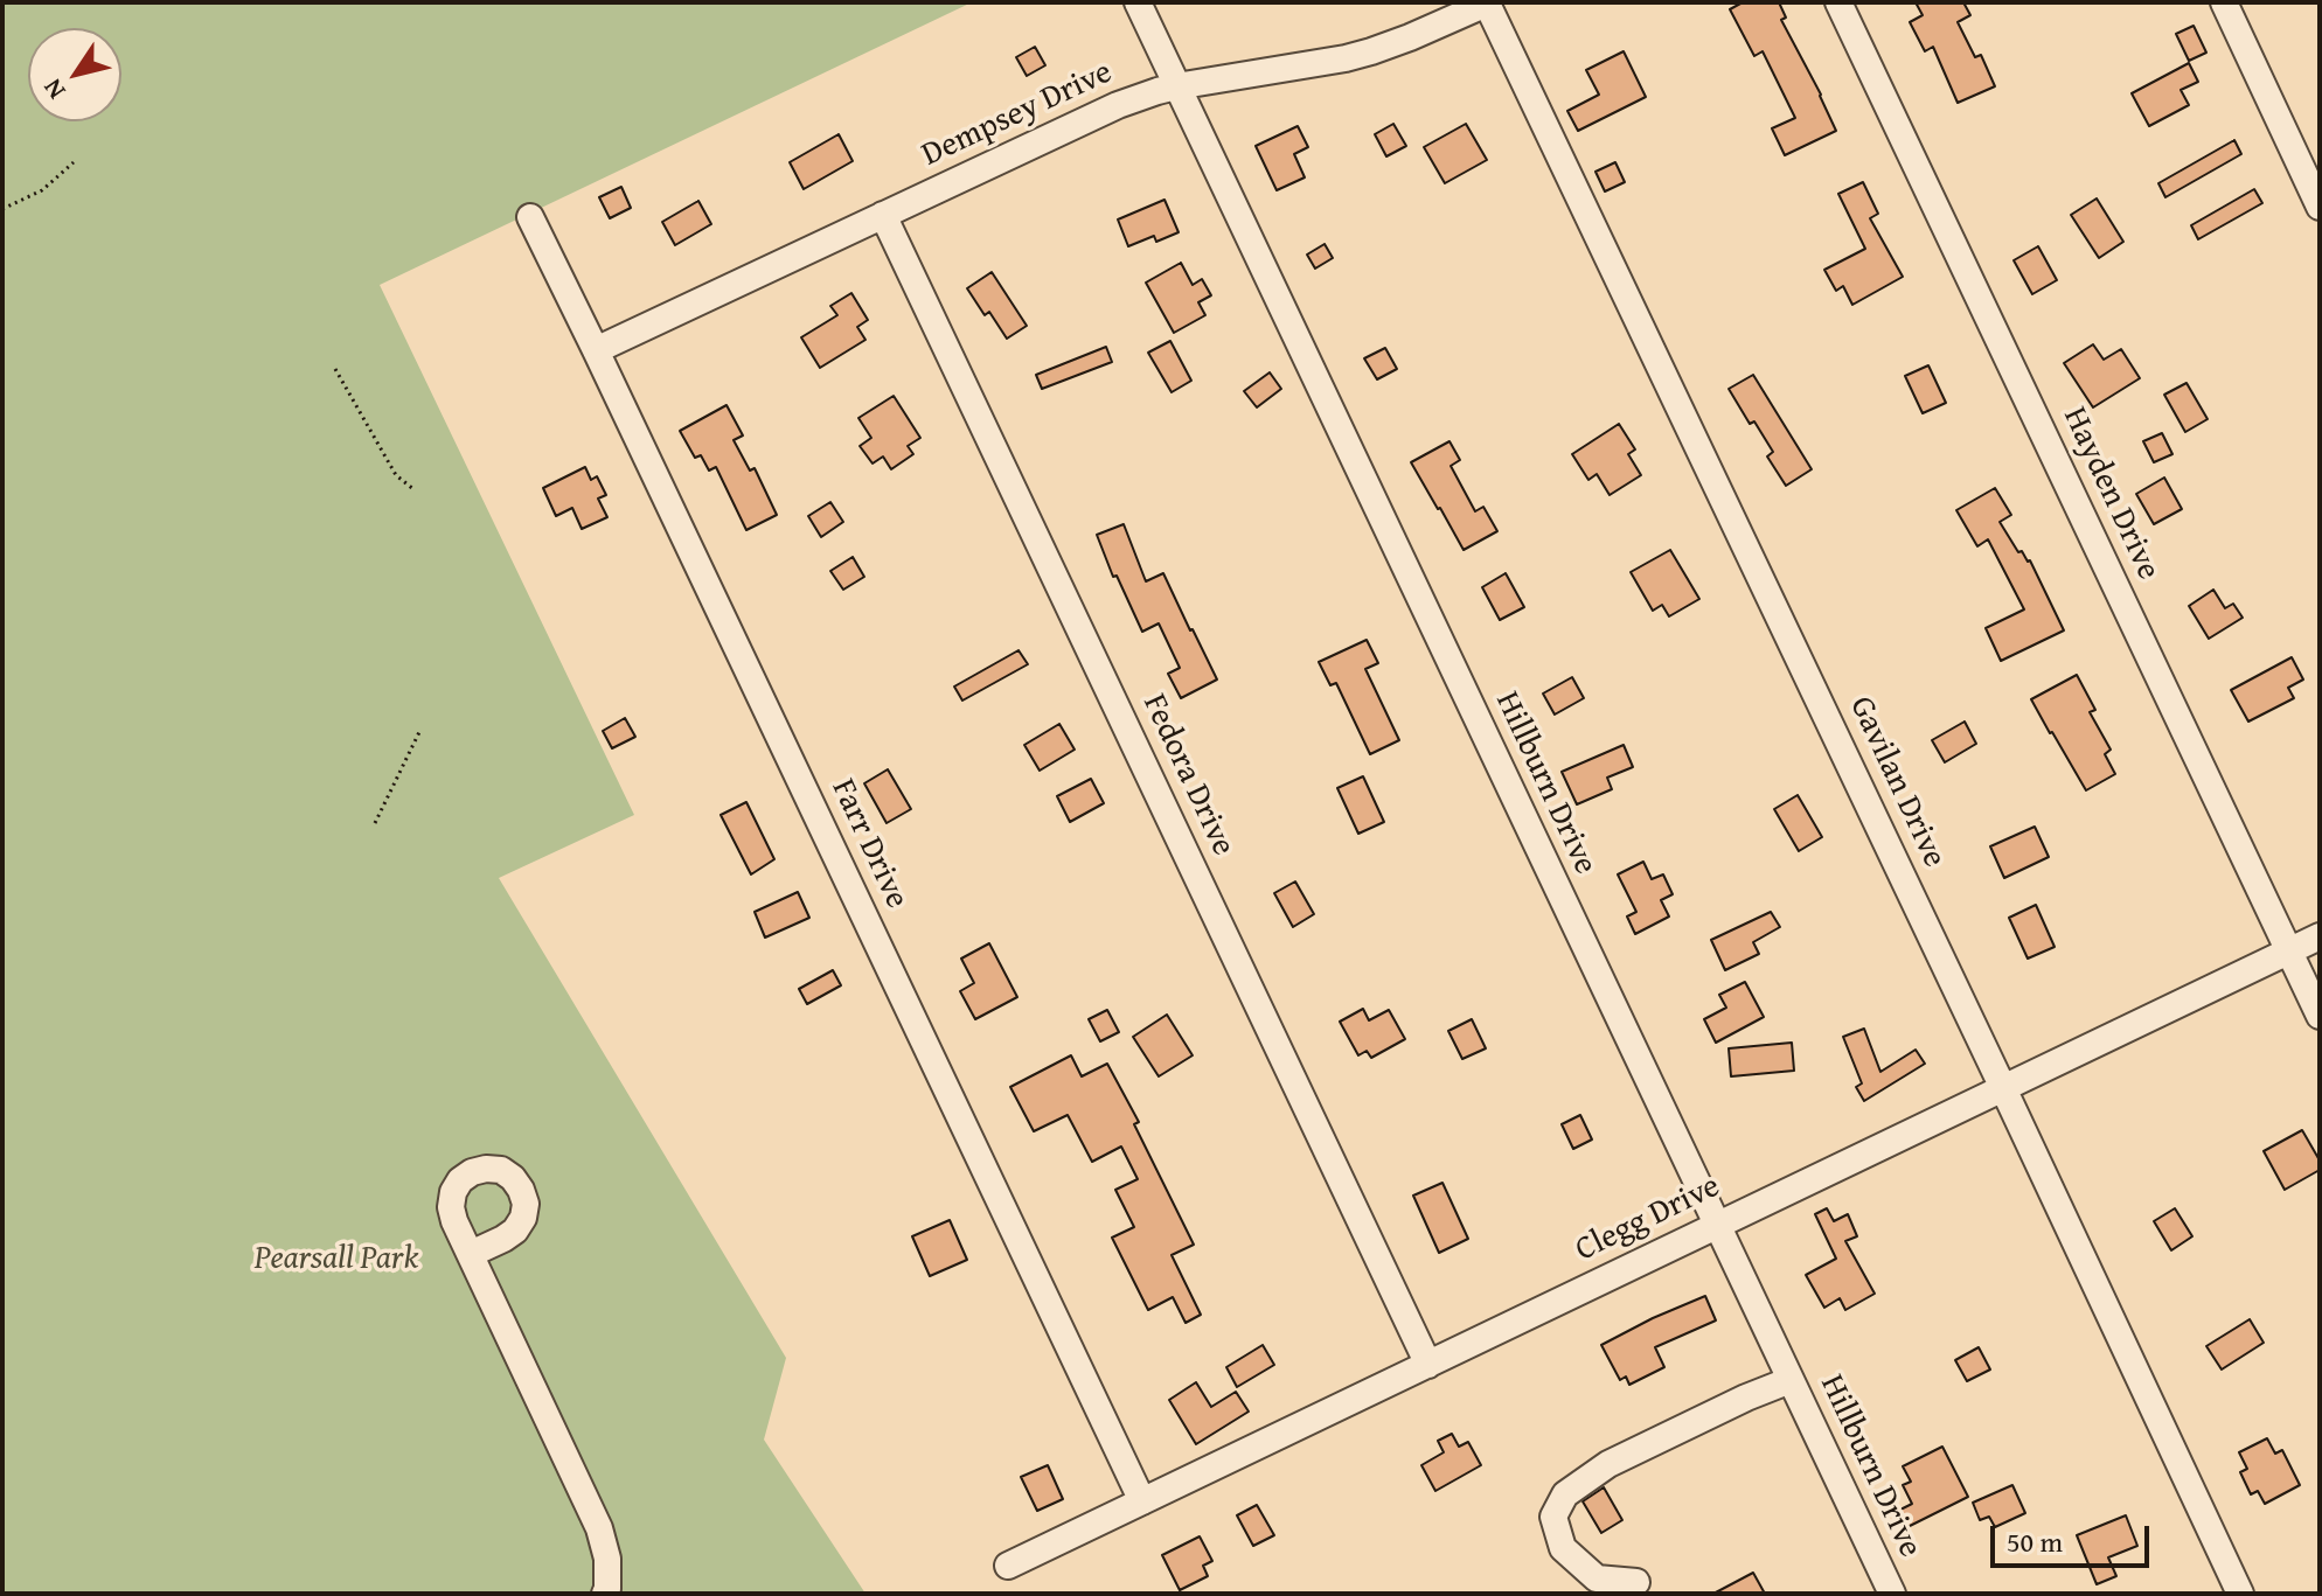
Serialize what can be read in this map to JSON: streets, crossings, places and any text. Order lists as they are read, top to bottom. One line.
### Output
{"streets":{"street":["Dempsey Drive","Hayden Drive","Fedora Drive","Gavilan Drive","Hillburn Drive","Farr Drive","Clegg Drive"]},"crossings":[["Dempsey Drive","Fedora Drive"],["Dempsey Drive","Gavilan Drive"],["Dempsey Drive","Hillburn Drive"],["Dempsey Drive","Farr Drive"],["Hayden Drive","Clegg Drive"],["Fedora Drive","Clegg Drive"],["Gavilan Drive","Clegg Drive"],["Hillburn Drive","Clegg Drive"],["Farr Drive","Clegg Drive"]],"parks":["Pearsall Park"],"scale_bar":"50 m","north":"bottom left"}
